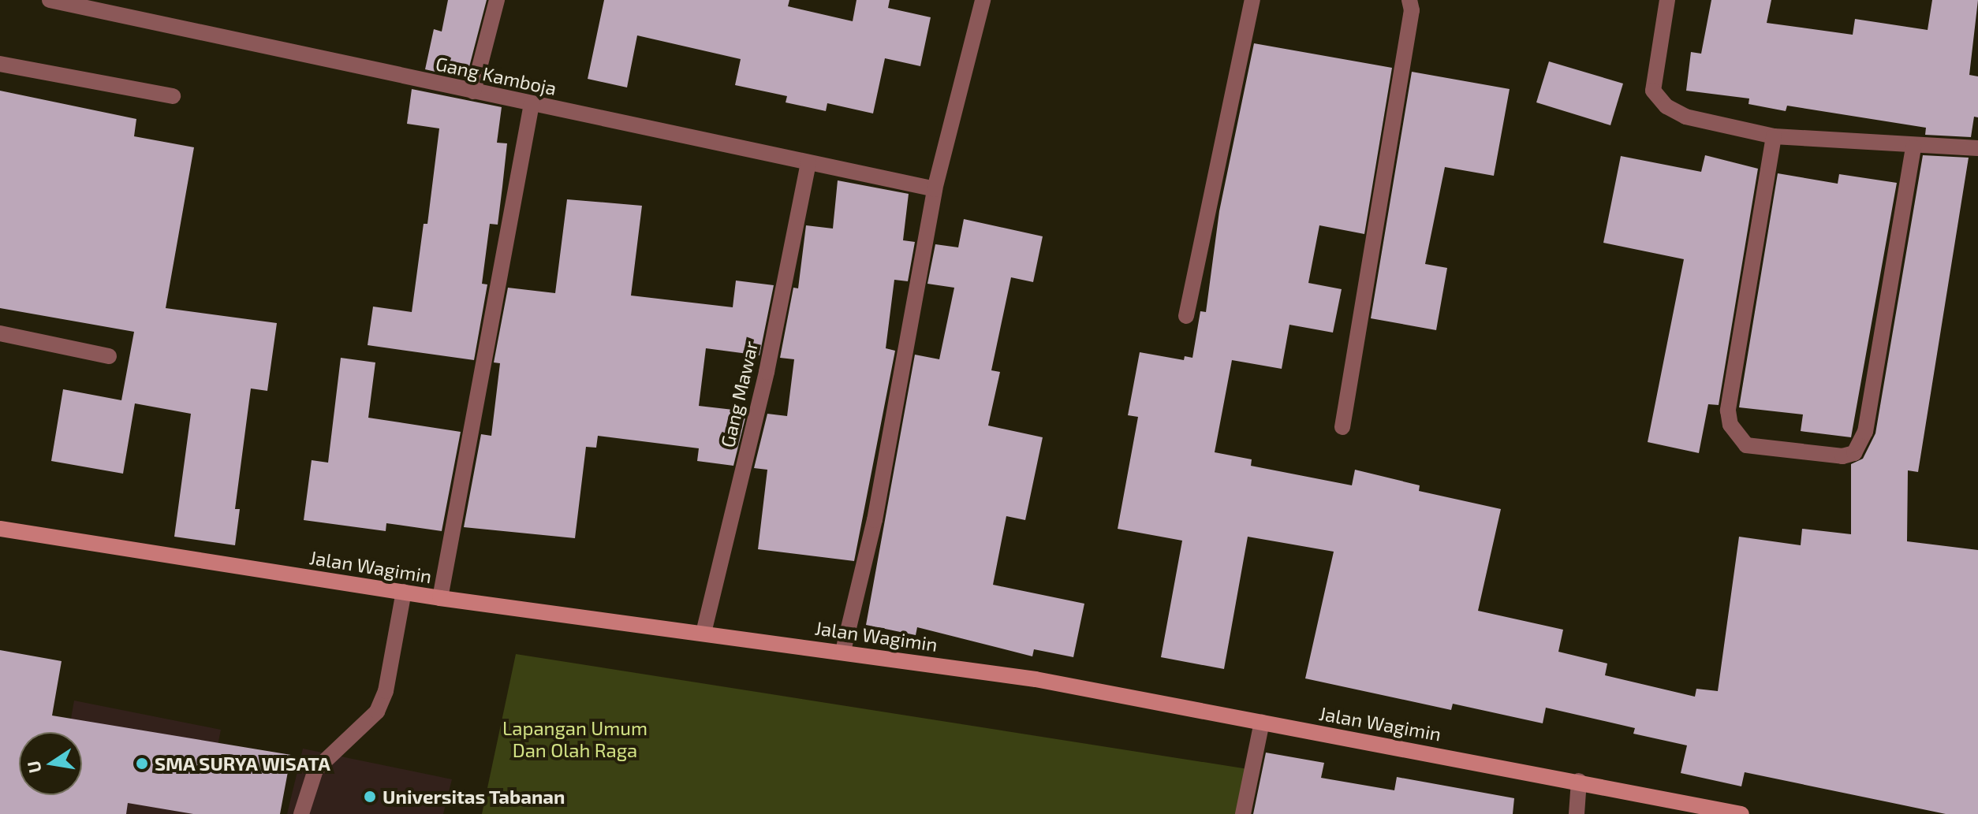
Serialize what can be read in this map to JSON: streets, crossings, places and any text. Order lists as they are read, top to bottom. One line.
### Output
{"streets":{"main road":["Jalan Wagimin"],"street":["Gang Kamboja","Gang Mawar"]},"crossings":[["Gang Kamboja","Gang Mawar"],["Gang Mawar","Jalan Wagimin"]],"parks":["Lapangan Umum Dan Olah Raga"],"places":["SMA SURYA WISATA","Universitas Tabanan"],"north":"left"}
